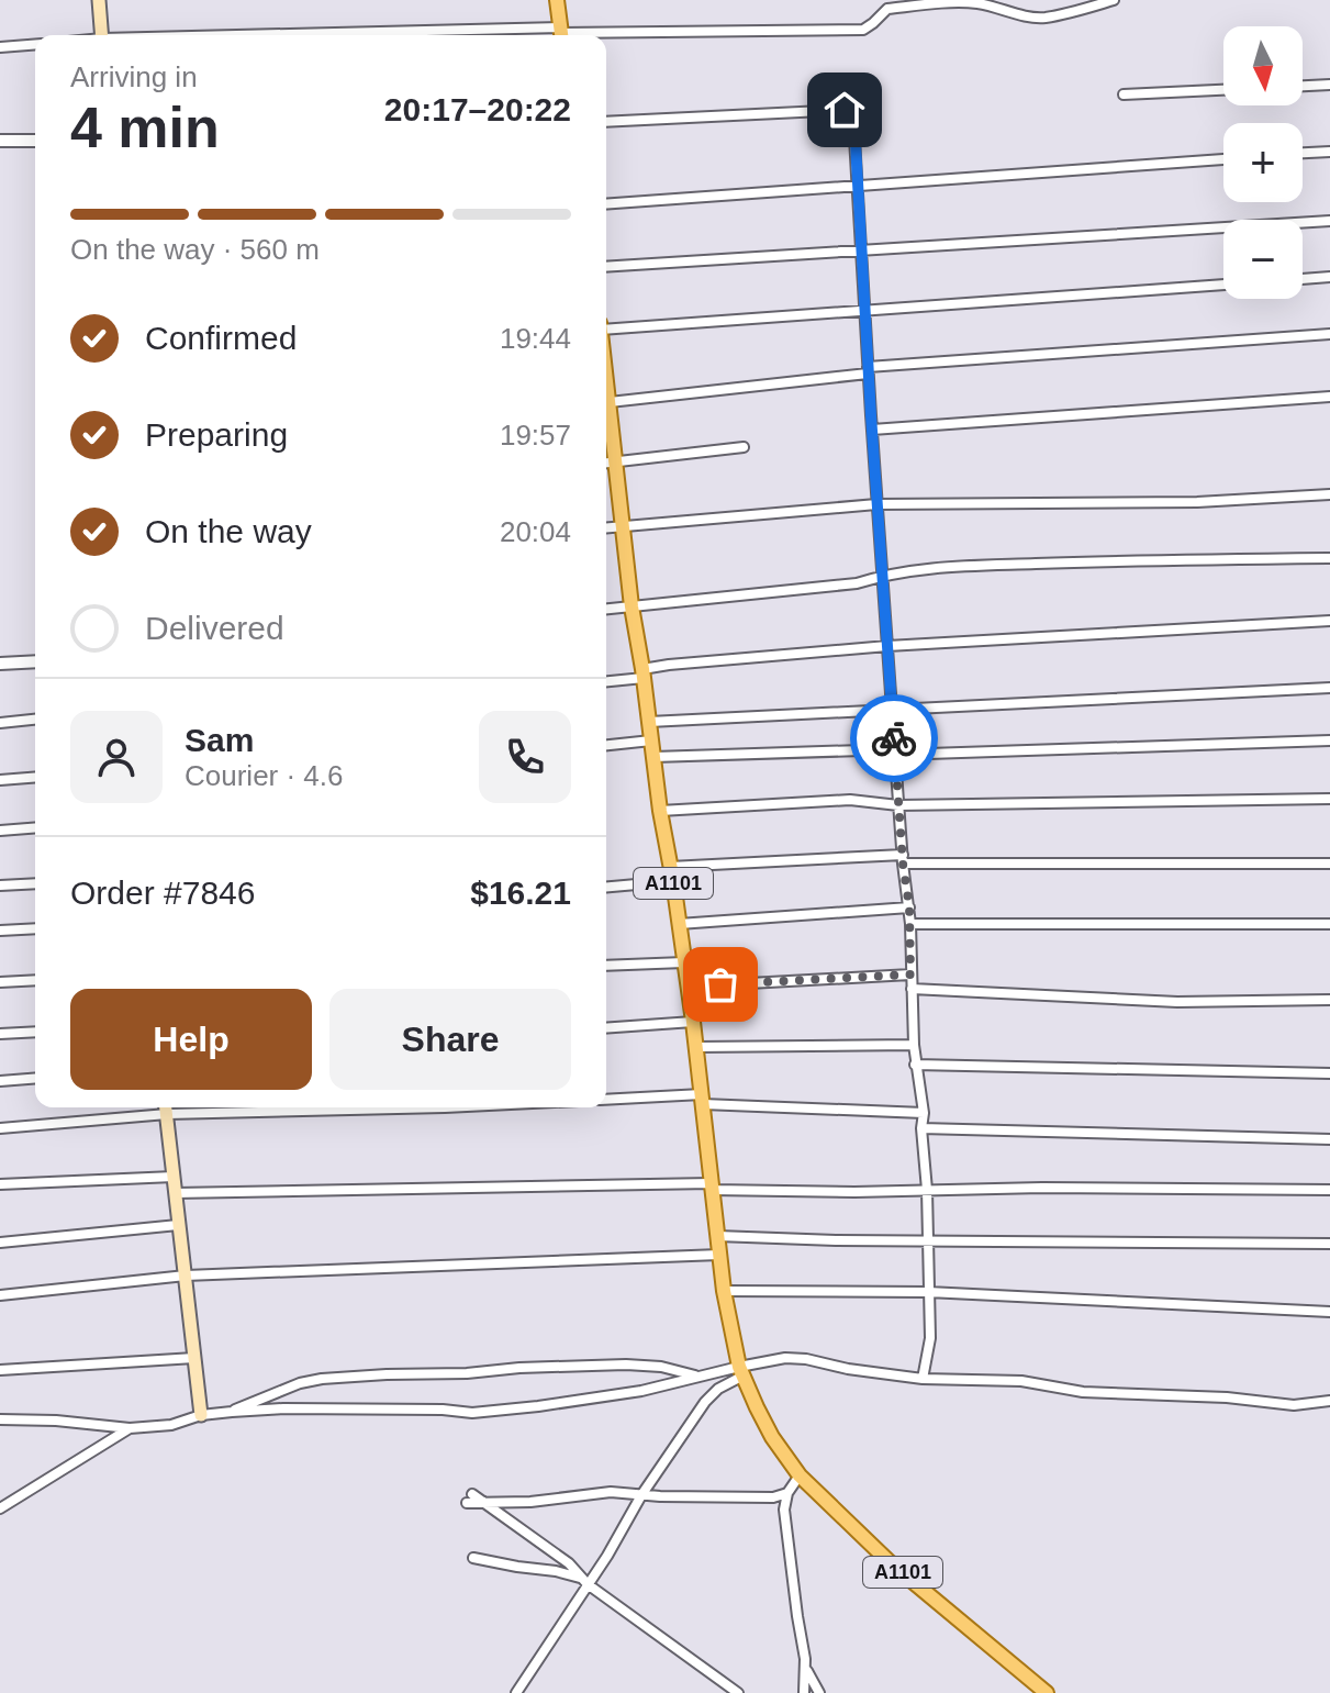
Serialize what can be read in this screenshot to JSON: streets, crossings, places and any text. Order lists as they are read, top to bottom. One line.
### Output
{"streets":{"main road":["A1101"]},"north":"bottom","page":{"map_buttons":["+","−"],"heading":["4 min","Arriving in","20:17–20:22"],"panel":["Sam","Courier · 4.6","Order #7846","$16.21"],"bar":"On the way · 560 m","list":[["Confirmed","19:44"],["Preparing","19:57"],["On the way","20:04"],"Delivered"],"buttons":["Help","Share"]}}
